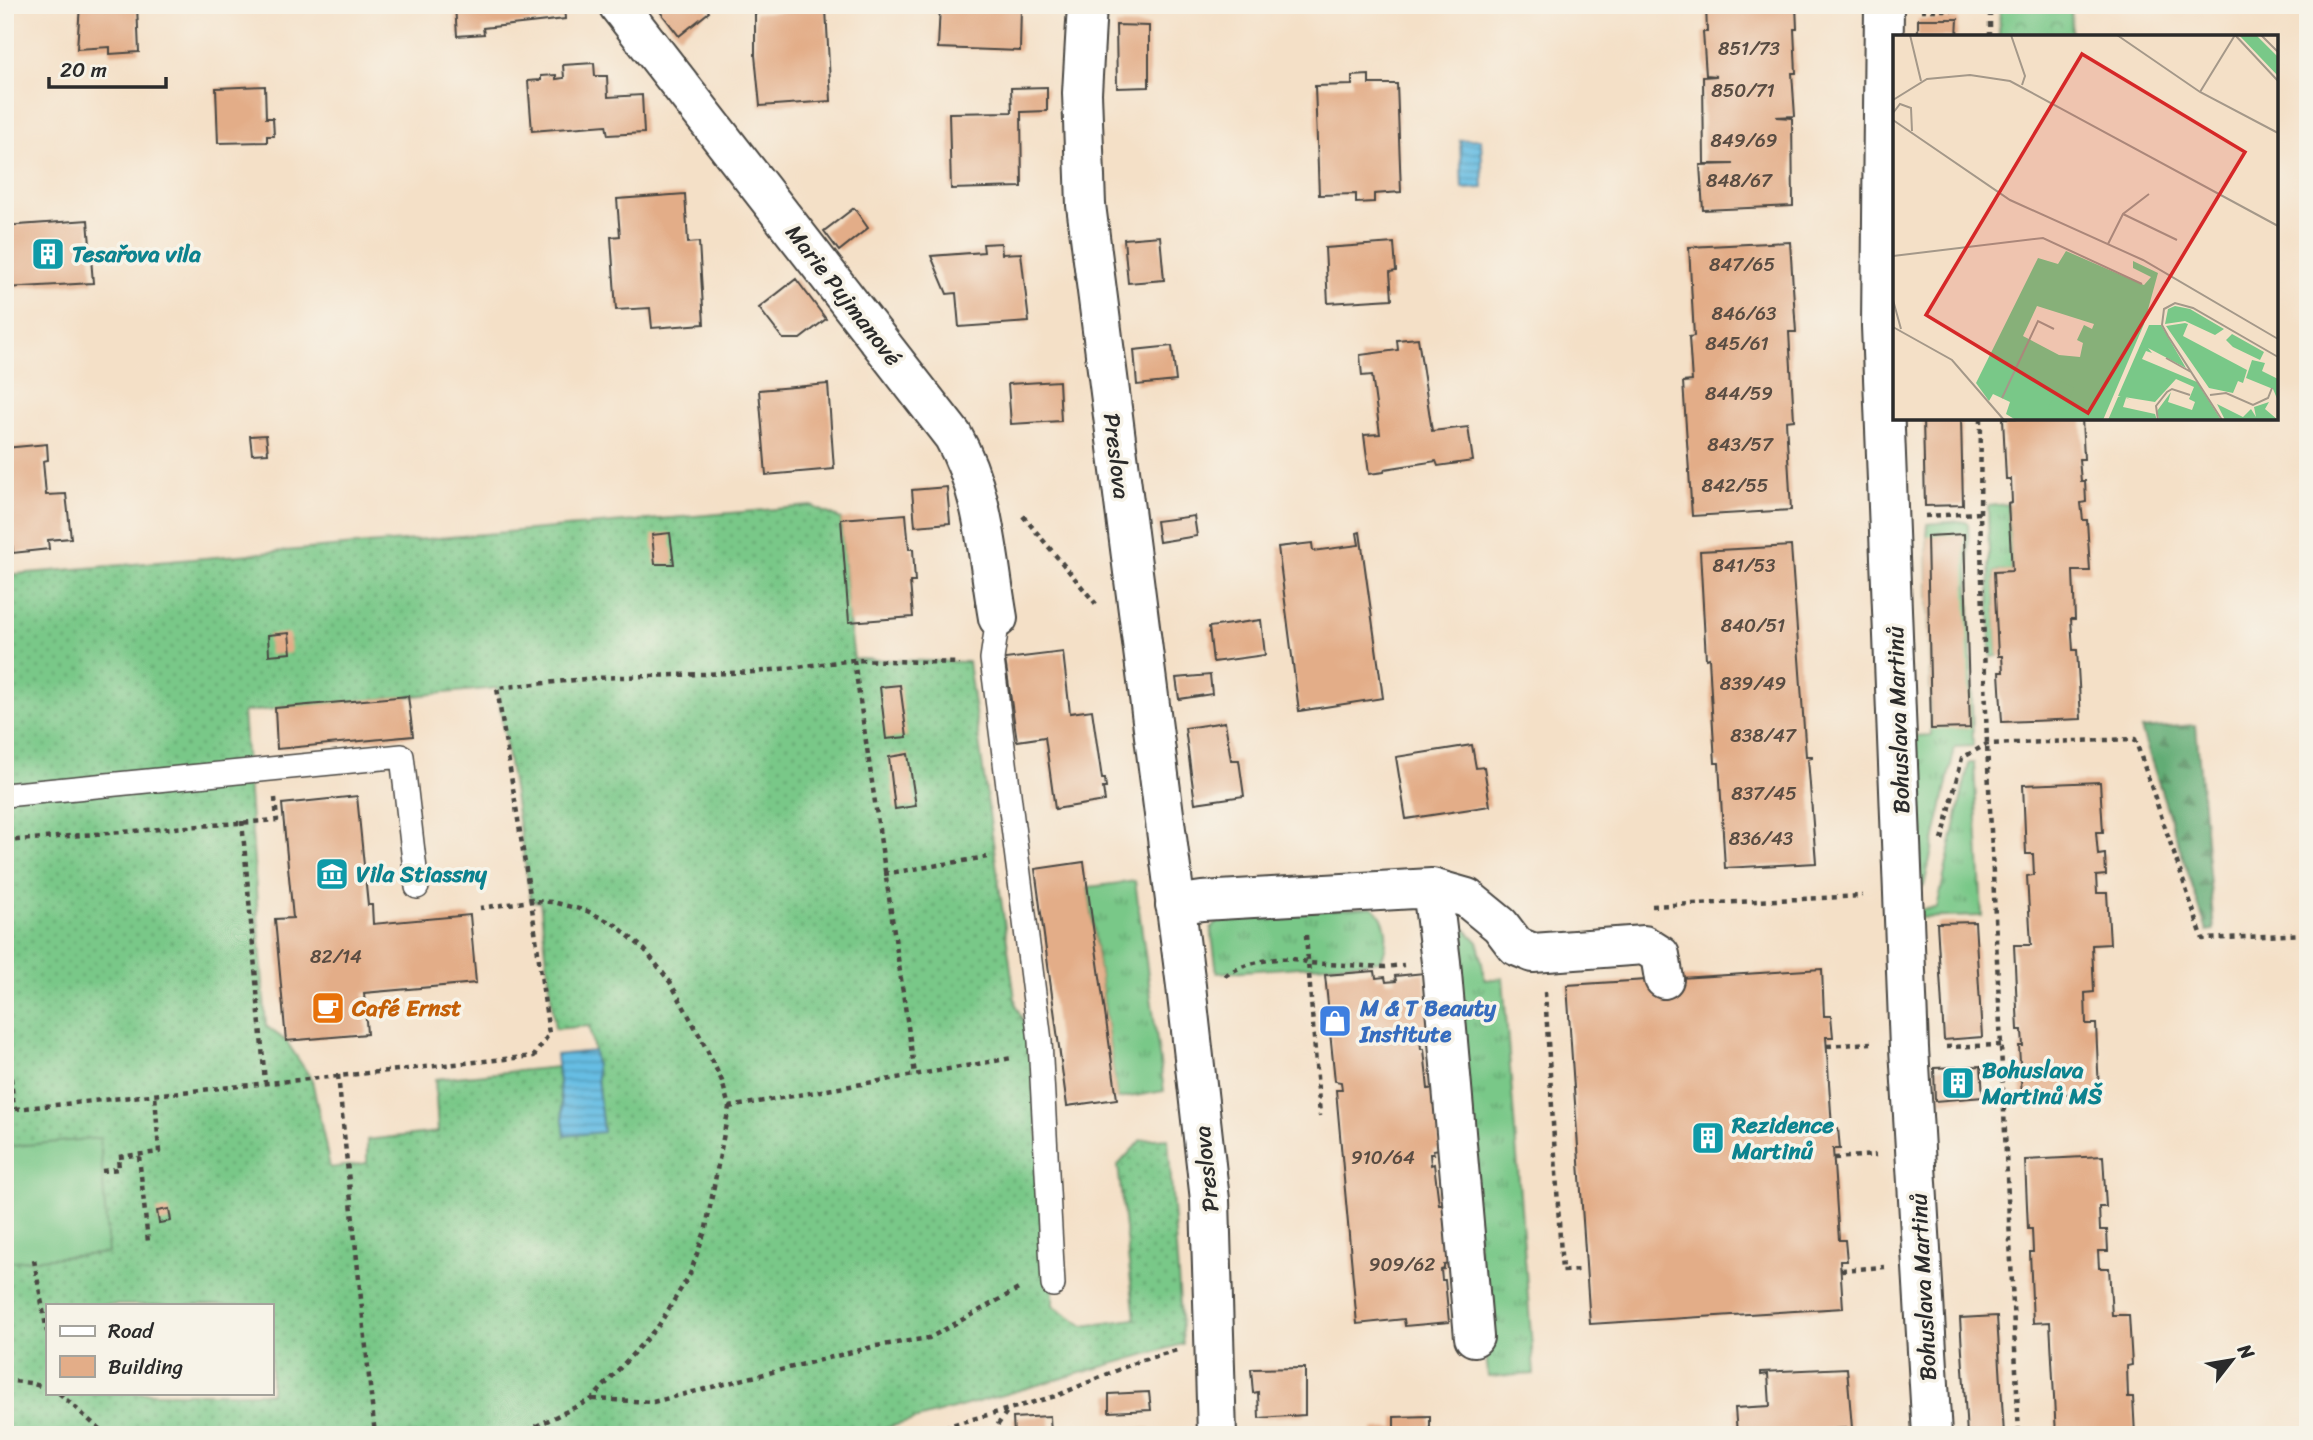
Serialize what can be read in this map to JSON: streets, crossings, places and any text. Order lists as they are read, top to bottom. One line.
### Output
{"streets":{"street":["Marie Pujmanové","Preslova","Bohuslava Martinů"]},"places":{"building":["Tesařova vila","Bohuslava Martinů MŠ","Rezidence Martinů"],"museum":["Vila Stiassny"],"cafe":["Café Ernst"],"shop":["M & T Beauty Institute"]},"house_numbers":["851/73","850/71","849/69","848/67","847/65","846/63","845/61","844/59","843/57","842/55","841/53","840/51","839/49","838/47","837/45","836/43","82/14","910/64","909/62"],"legend":["Road","Building"],"scale_bar":"20 m","north":"top right"}
